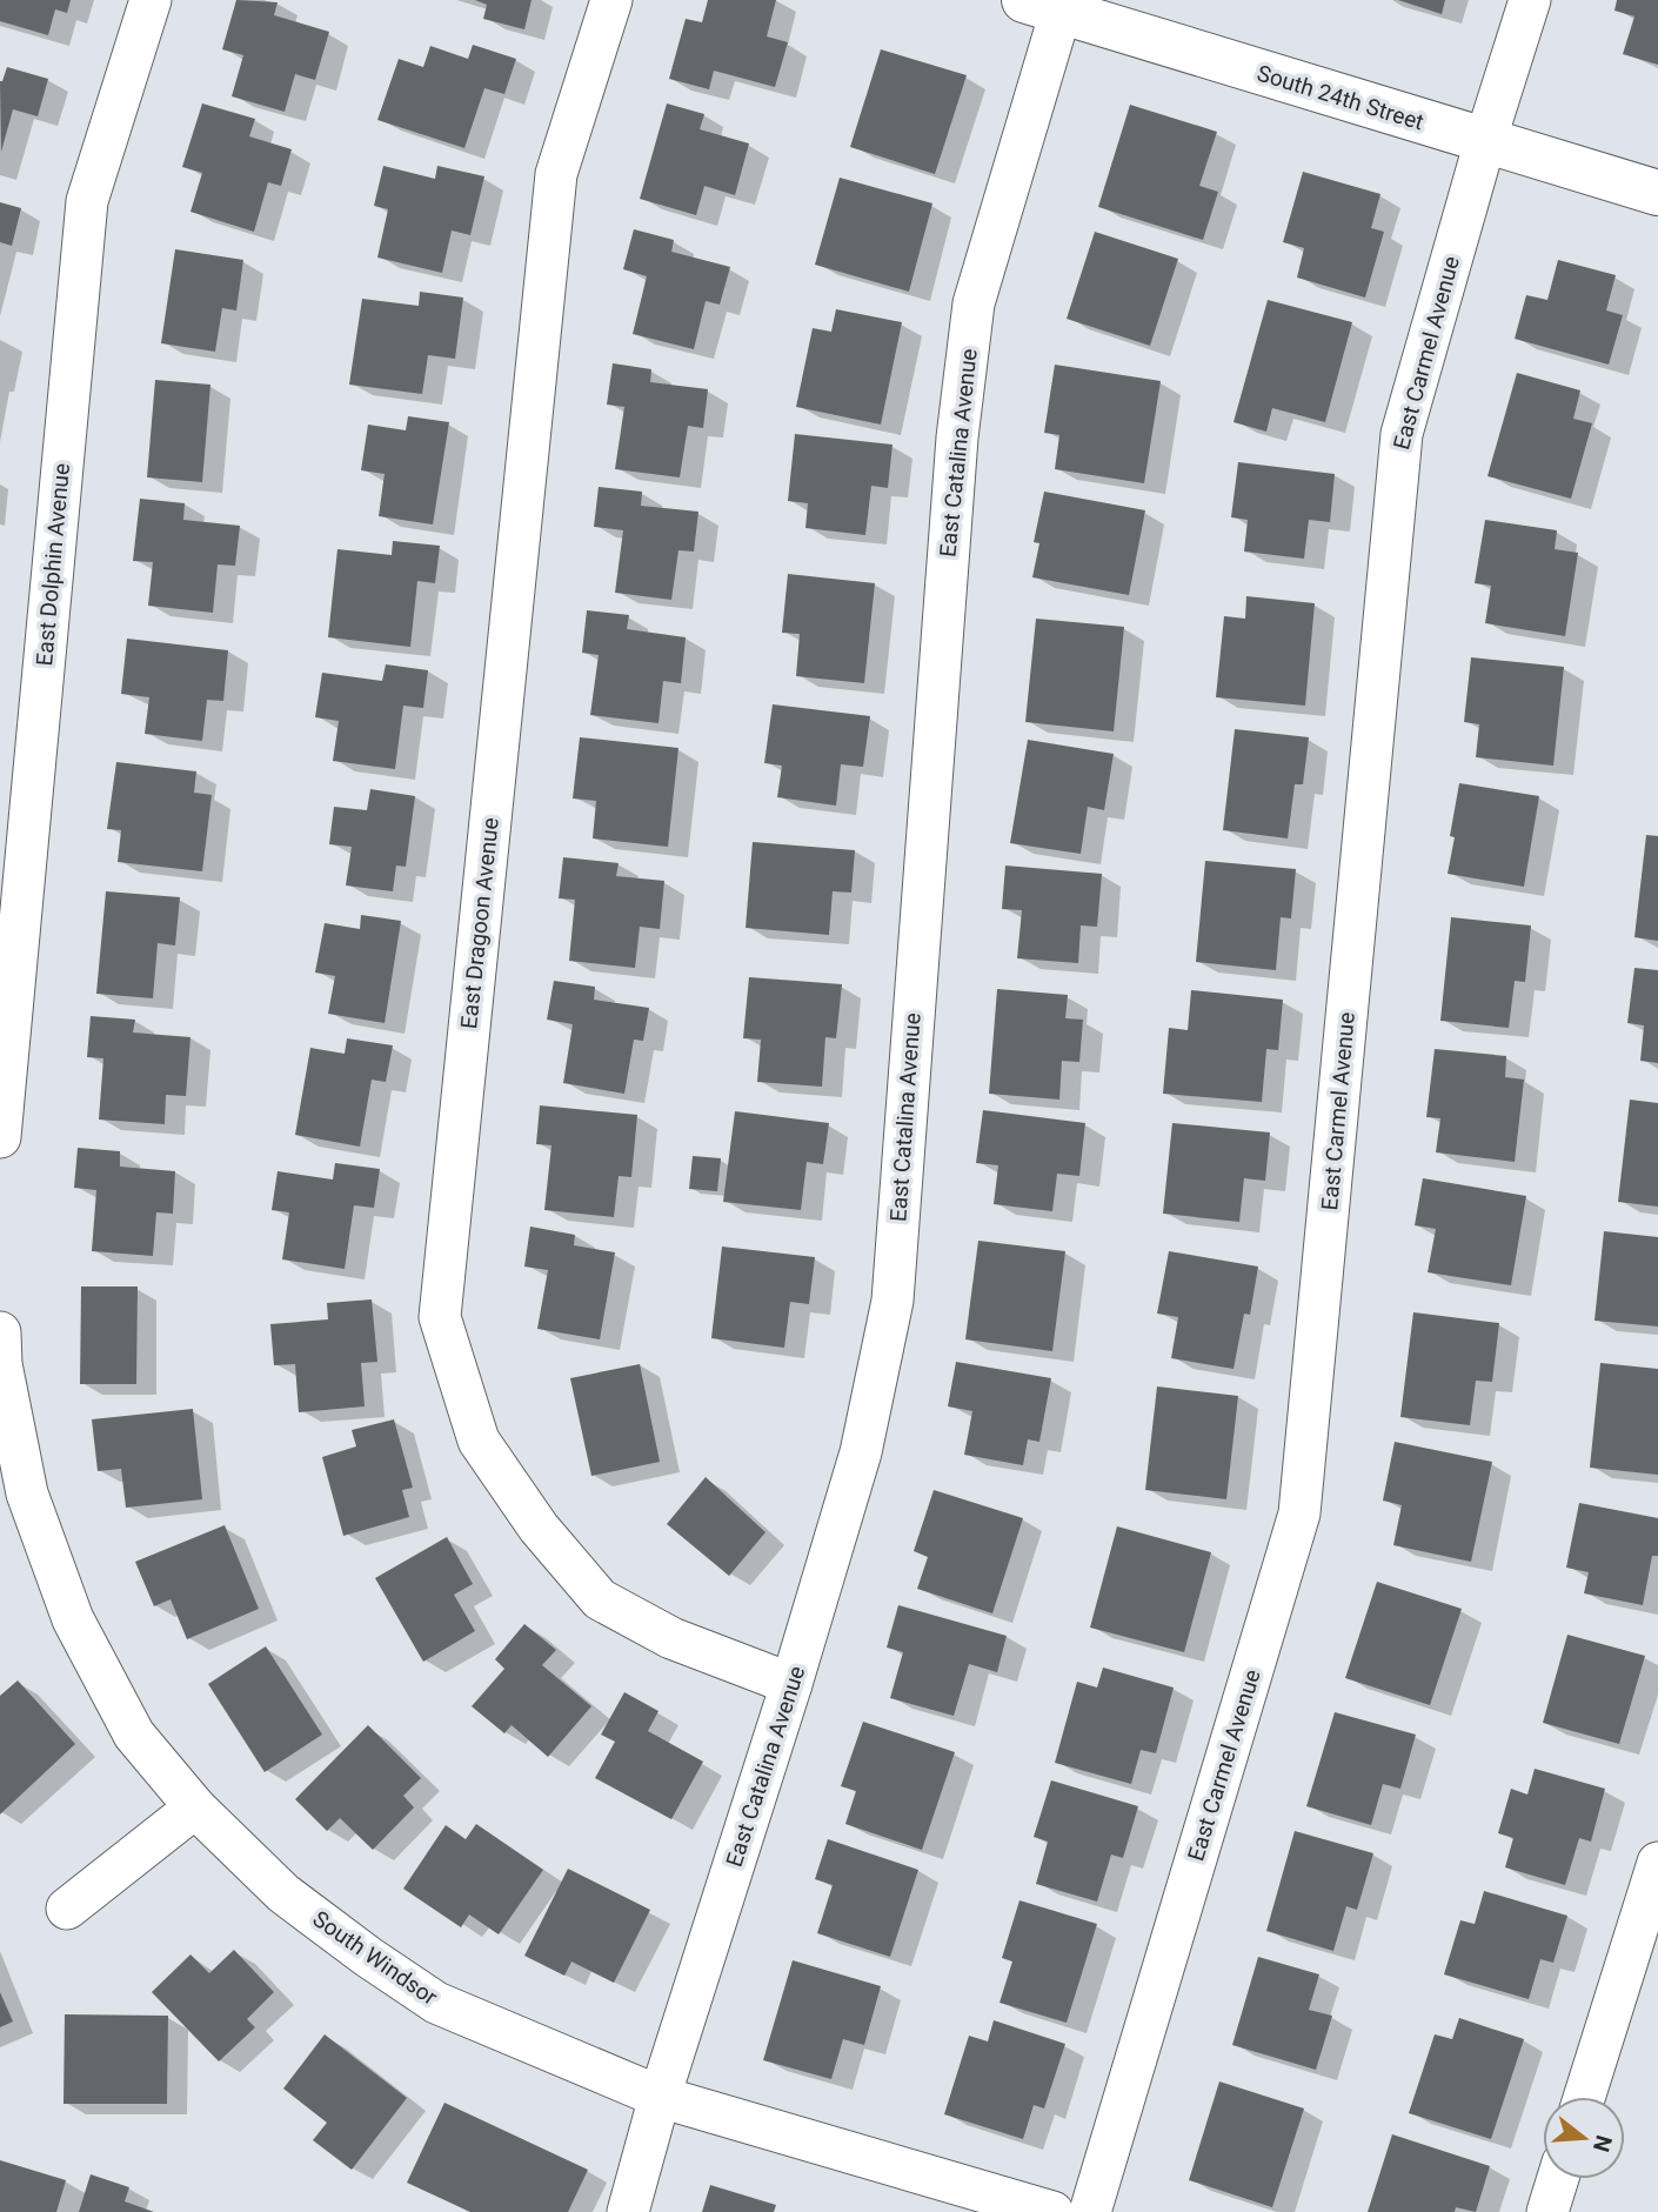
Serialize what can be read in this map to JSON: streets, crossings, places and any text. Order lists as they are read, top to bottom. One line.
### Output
{"streets":{"street":["South 24th Street","East Carmel Avenue","East Catalina Avenue","East Dolphin Avenue","East Dragoon Avenue","South Windsor"]},"crossings":[["South 24th Street","East Carmel Avenue"],["South 24th Street","East Catalina Avenue"],["East Catalina Avenue","East Dragoon Avenue"],["East Catalina Avenue","South Windsor"]],"north":"right"}
